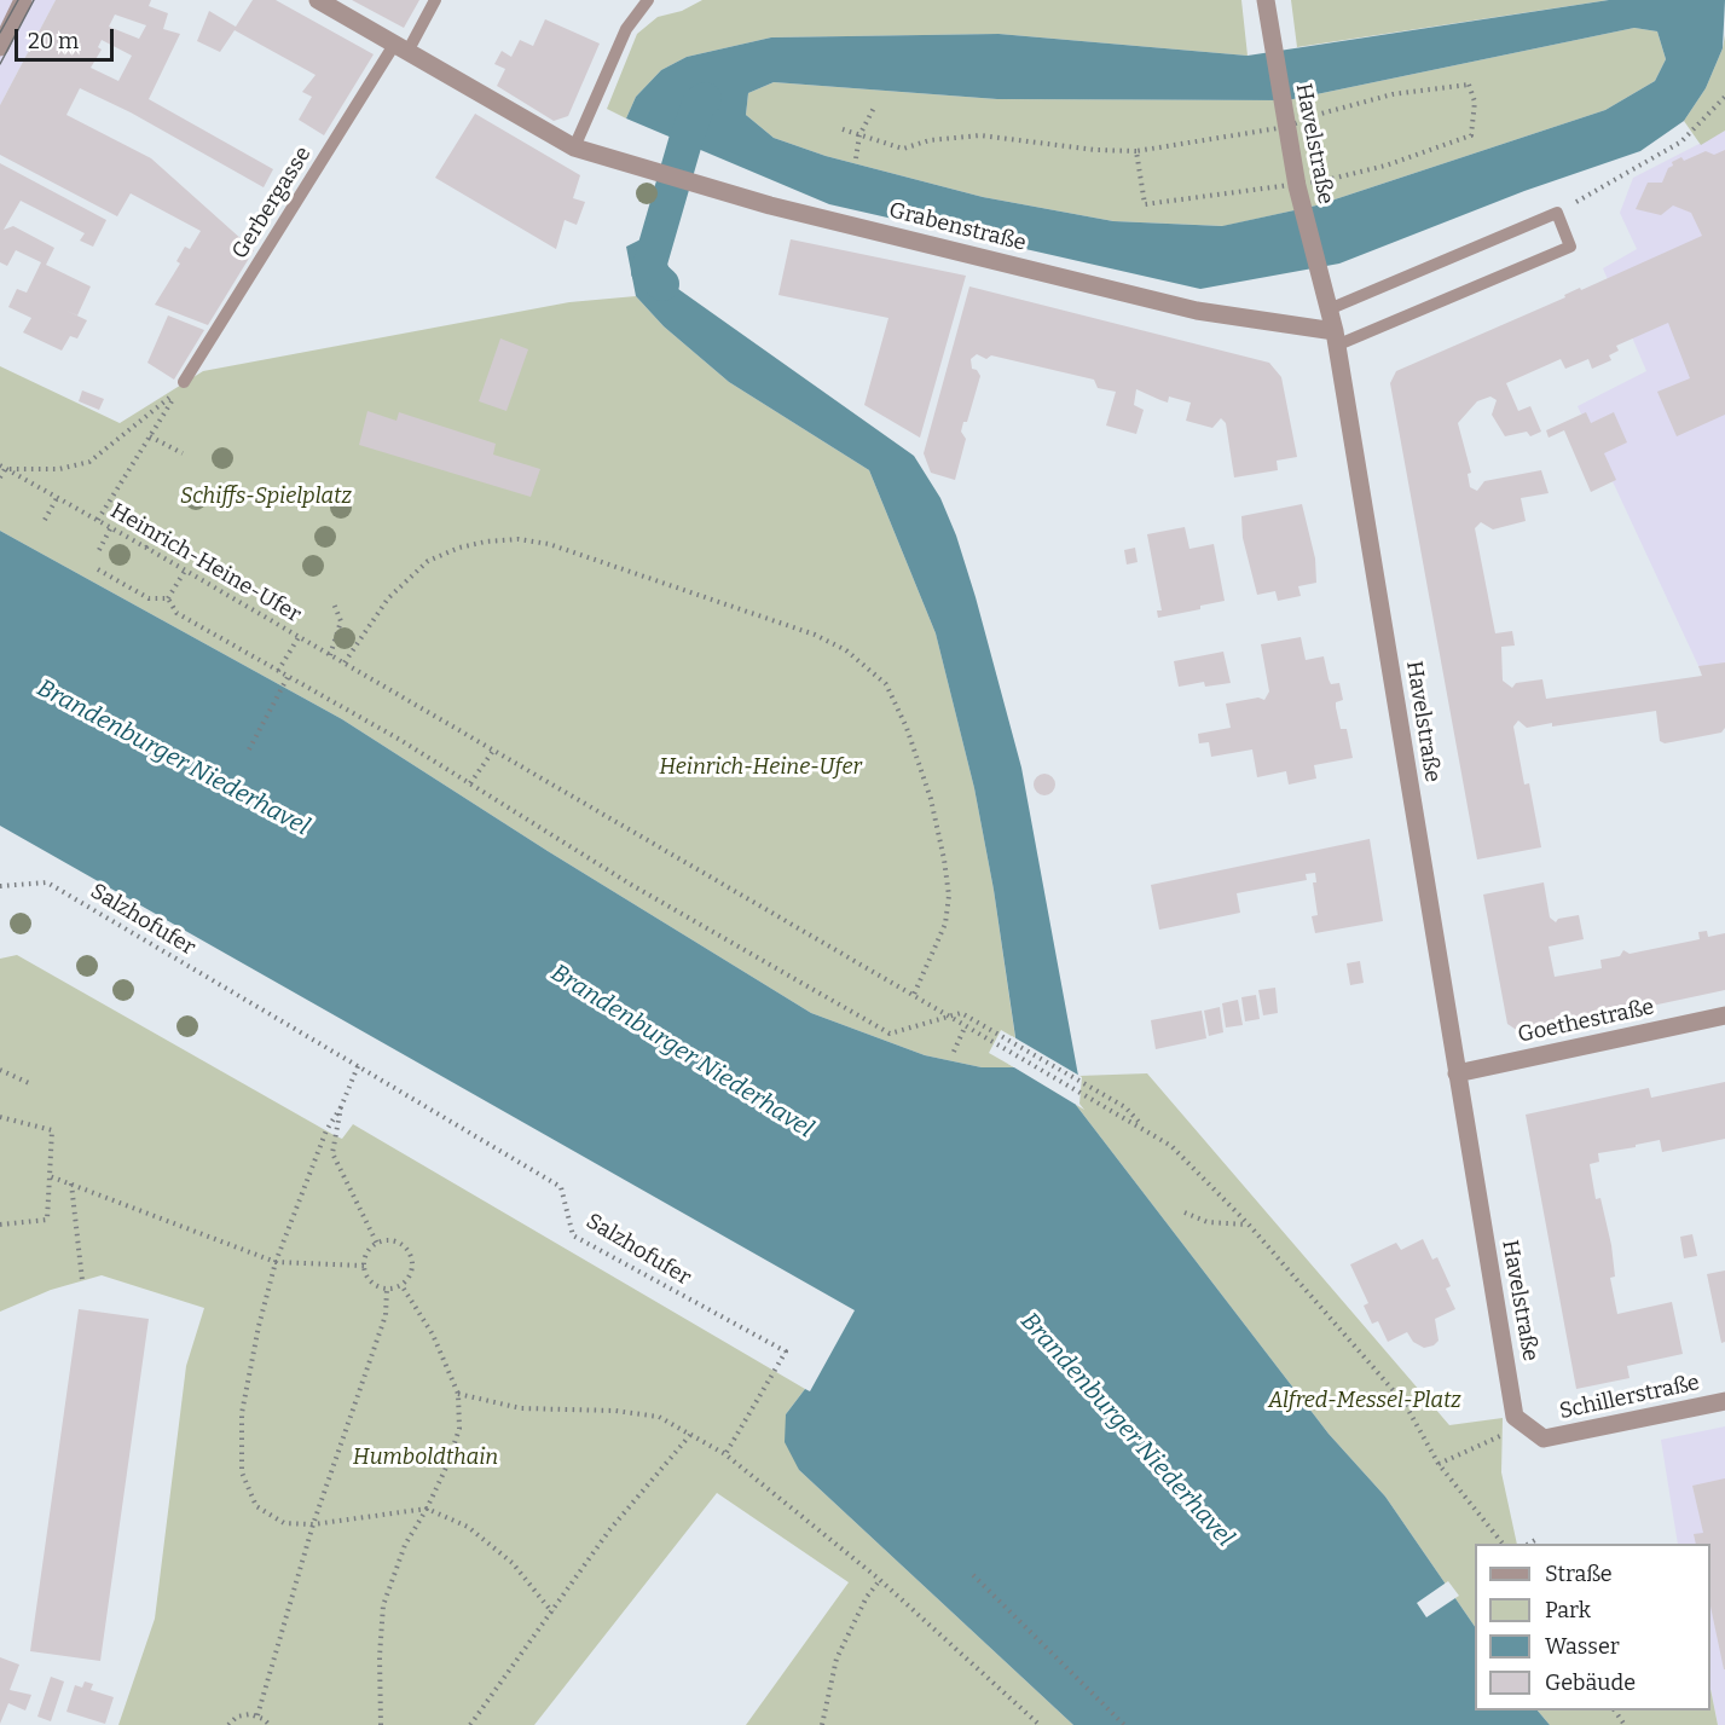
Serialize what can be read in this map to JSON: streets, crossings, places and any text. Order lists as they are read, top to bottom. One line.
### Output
{"streets":{"street":["Havelstraße","Grabenstraße","Goethestraße","Schillerstraße"],"lane":["Gerbergasse"],"path":["Heinrich-Heine-Ufer","Salzhofufer"]},"crossings":[["Havelstraße","Grabenstraße"],["Havelstraße","Goethestraße"],["Havelstraße","Schillerstraße"],["Gerbergasse","Grabenstraße"]],"water":["Brandenburger Niederhavel"],"parks":["Schiffs-Spielplatz","Heinrich-Heine-Ufer","Alfred-Messel-Platz","Humboldthain"],"legend":["Straße","Park","Wasser","Gebäude"],"scale_bar":"20 m"}
